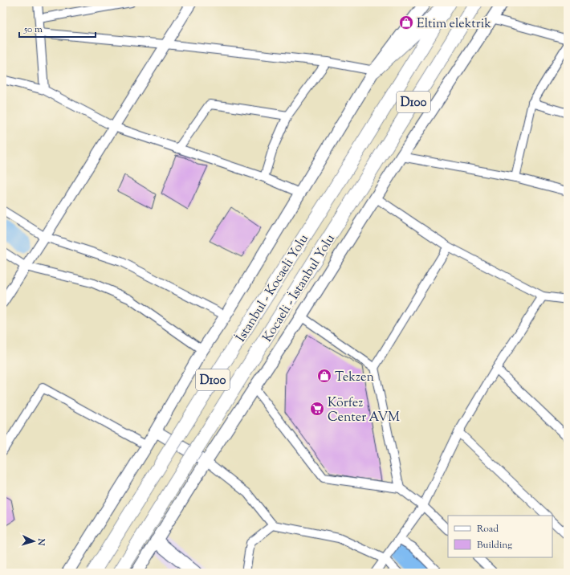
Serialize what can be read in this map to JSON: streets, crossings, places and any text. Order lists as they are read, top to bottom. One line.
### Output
{"streets":{"highway":["D100","İstanbul - Kocaeli Yolu","Kocaeli - İstanbul Yolu"]},"places":{"shop":["Eltim elektrik","Tekzen"],"supermarket":["Körfez Center AVM"]},"legend":["Road","Building"],"scale_bar":"50 m","north":"right"}
